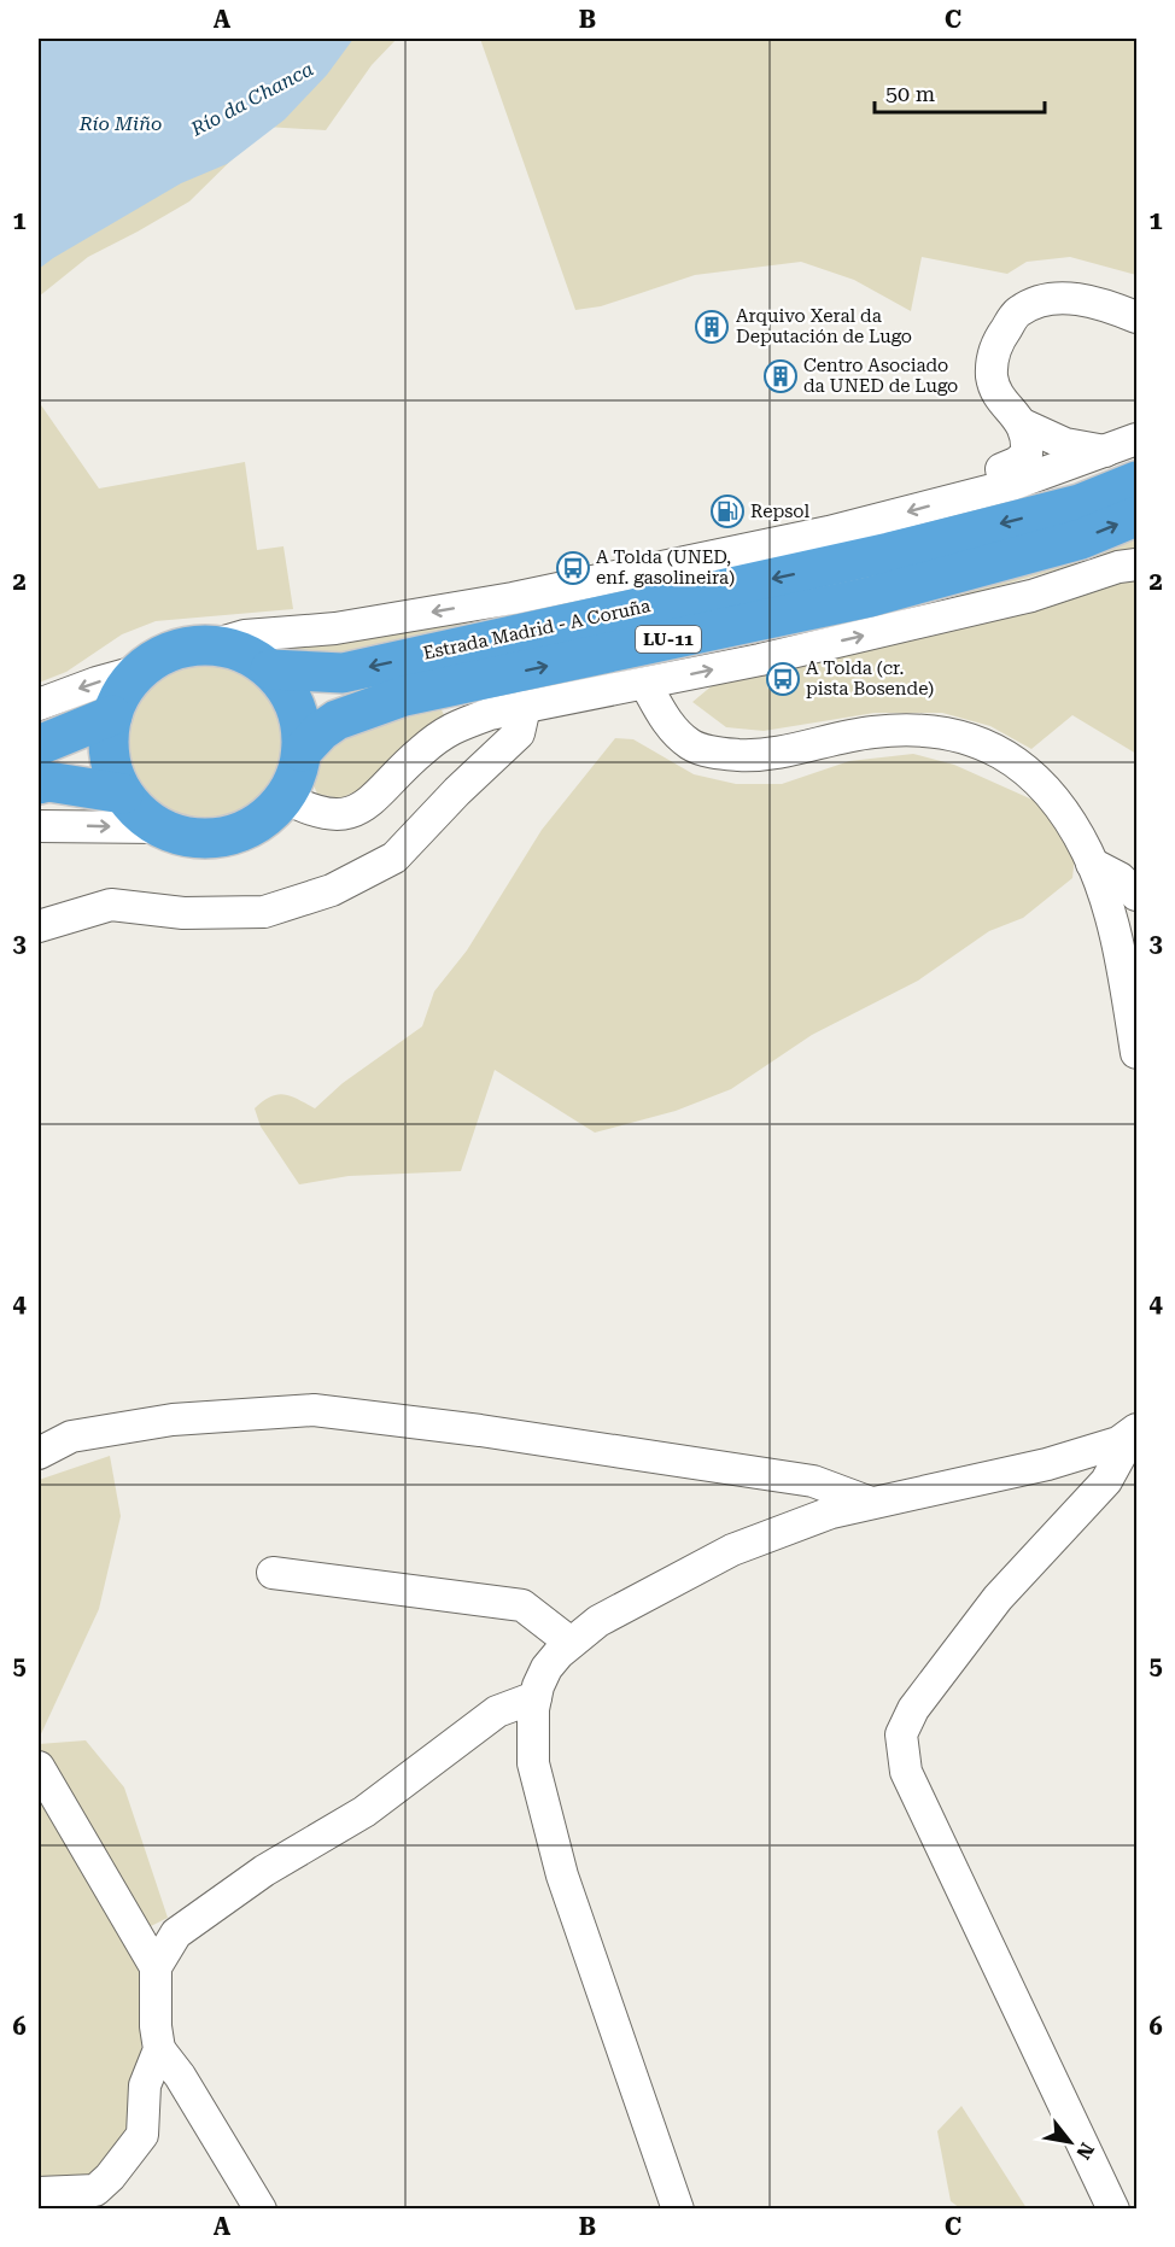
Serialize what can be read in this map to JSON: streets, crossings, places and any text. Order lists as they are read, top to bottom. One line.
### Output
{"streets":{"highway":["Estrada Madrid - A Coruña","LU-11"]},"water":["Río da Chanca","Río Miño"],"places":{"building":["Arquivo Xeral da Deputación de Lugo","Centro Asociado da UNED de Lugo"],"fuel station":["Repsol"],"bus stop":["A Tolda (UNED, enf. gasolineira)","A Tolda (cr. pista Bosende)"]},"scale_bar":"50 m","north":"bottom right","grid":{"columns":["A","B","C"],"rows":["1","2","3","4","5","6"]}}
